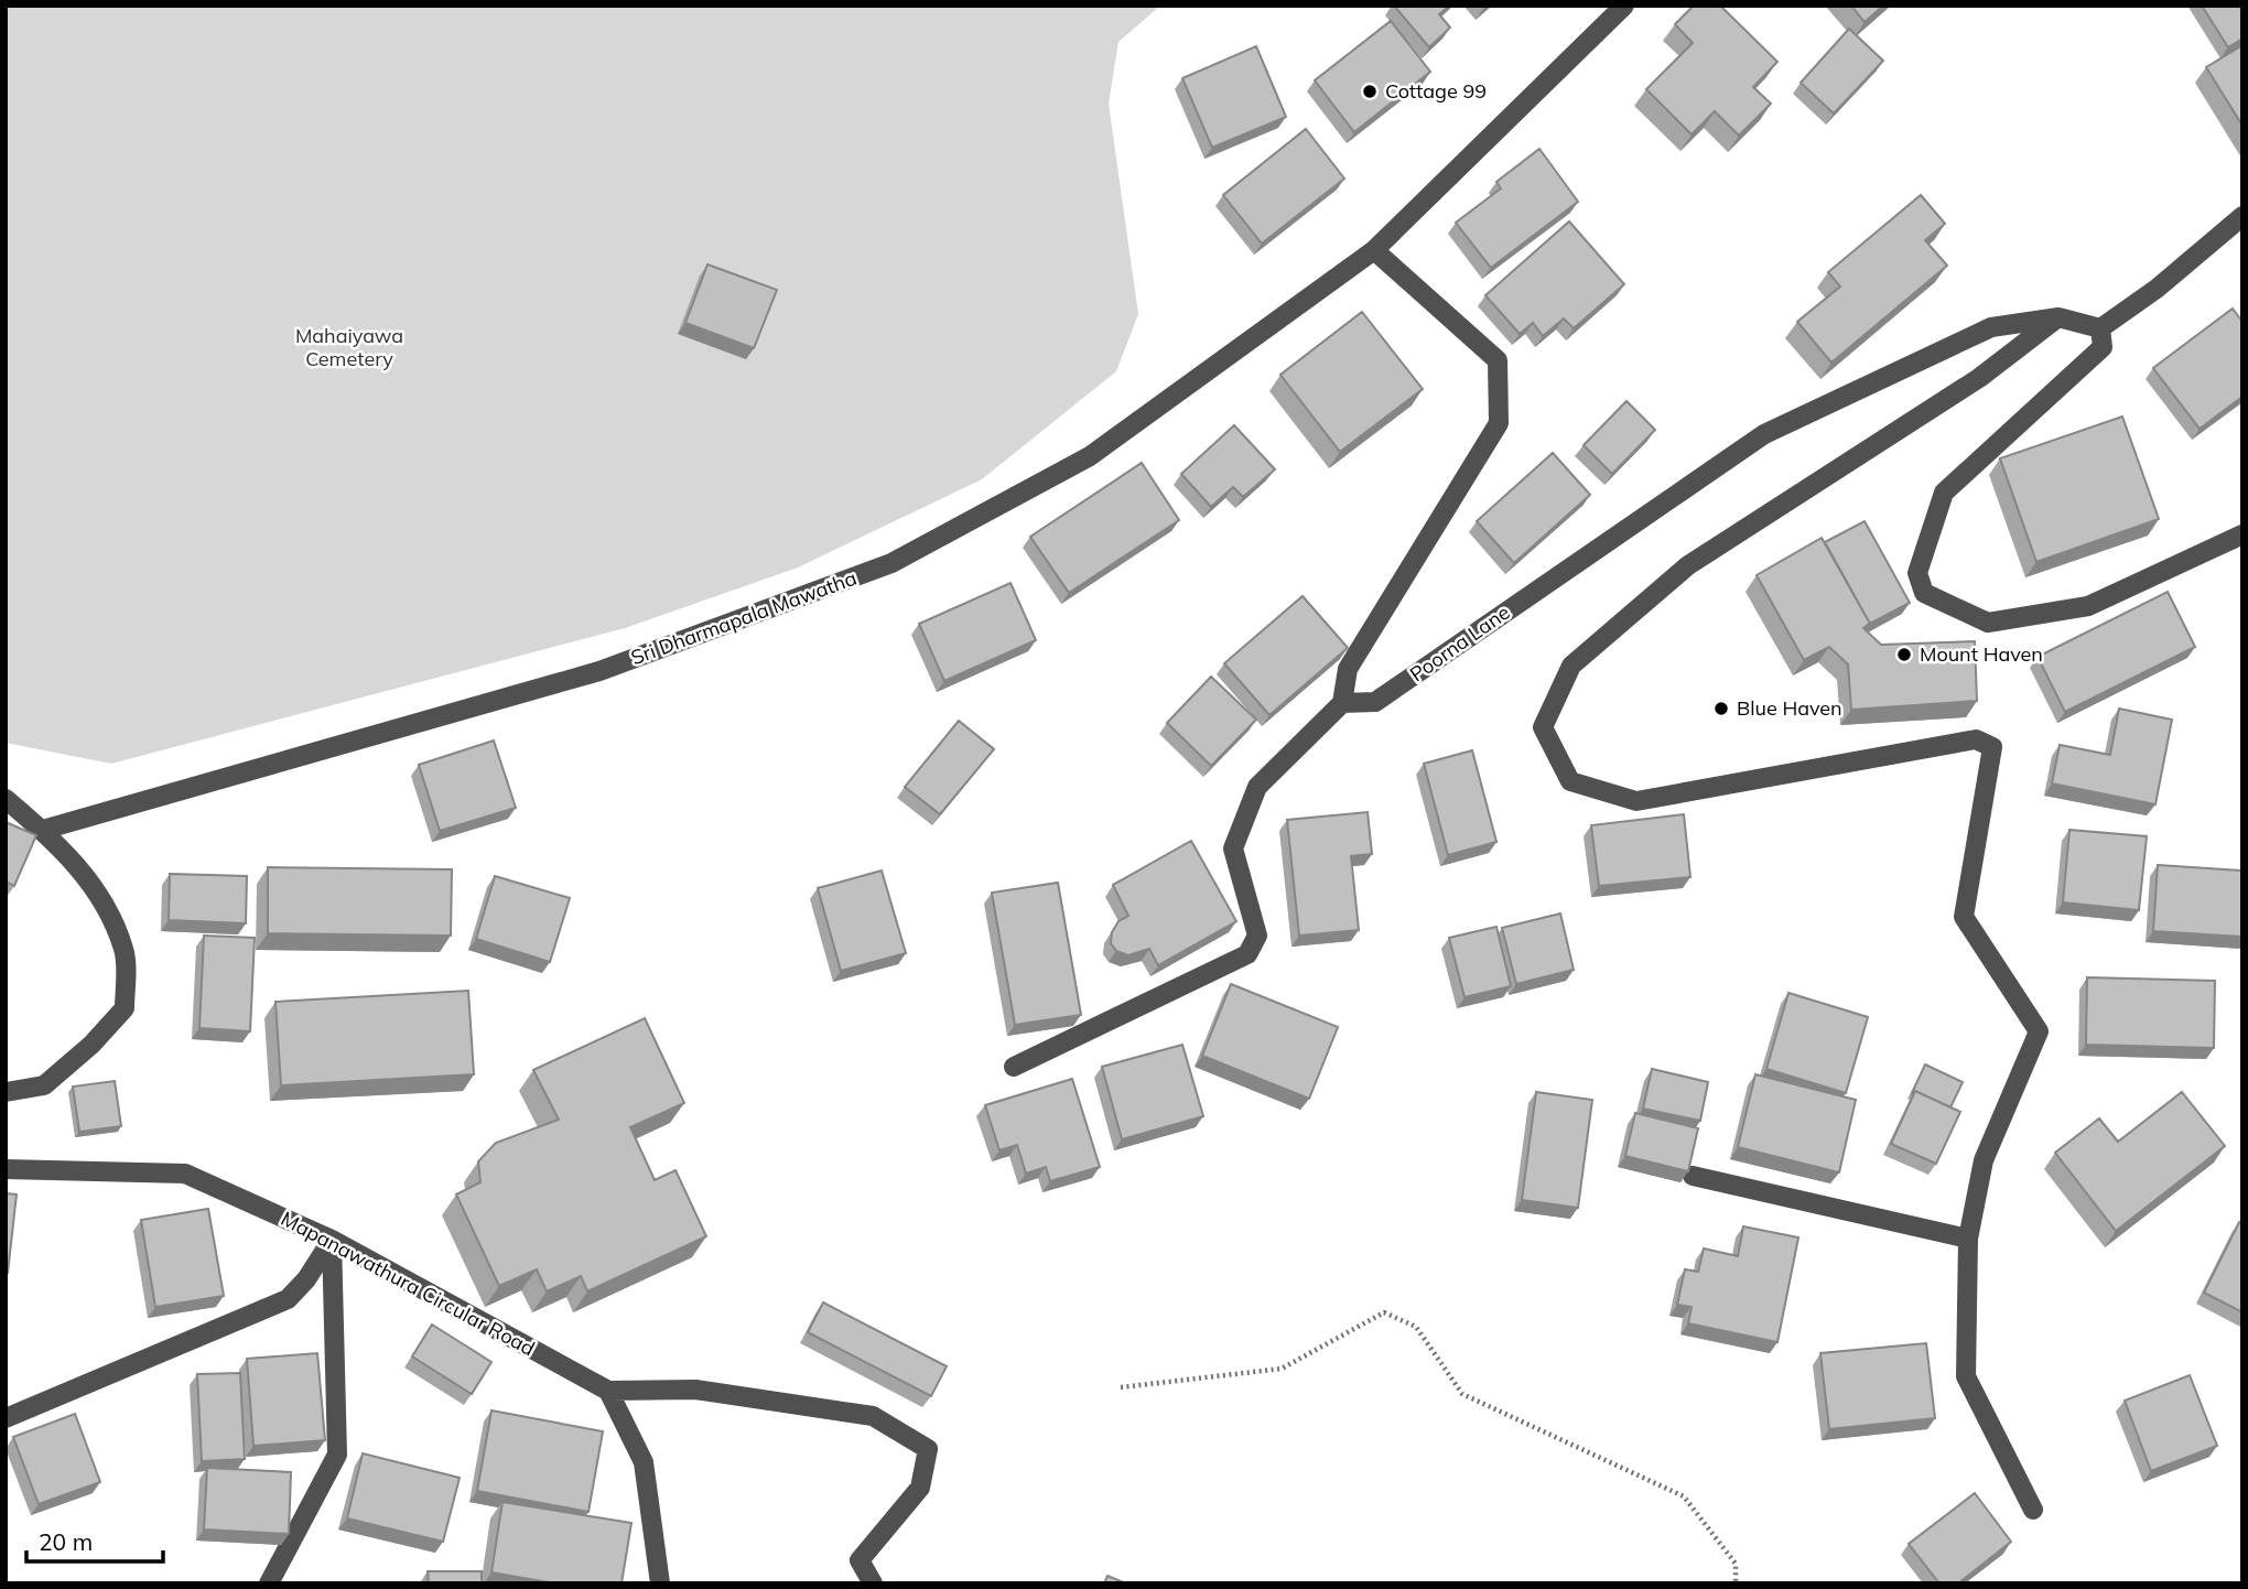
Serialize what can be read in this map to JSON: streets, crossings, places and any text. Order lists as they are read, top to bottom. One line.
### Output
{"streets":{"street":["Sri Dharmapala Mawatha","Poorna Lane","Mapanawathura Circular Road"]},"parks":["Mahaiyawa Cemetery"],"places":["Cottage 99","Mount Haven","Blue Haven"],"scale_bar":"20 m"}
